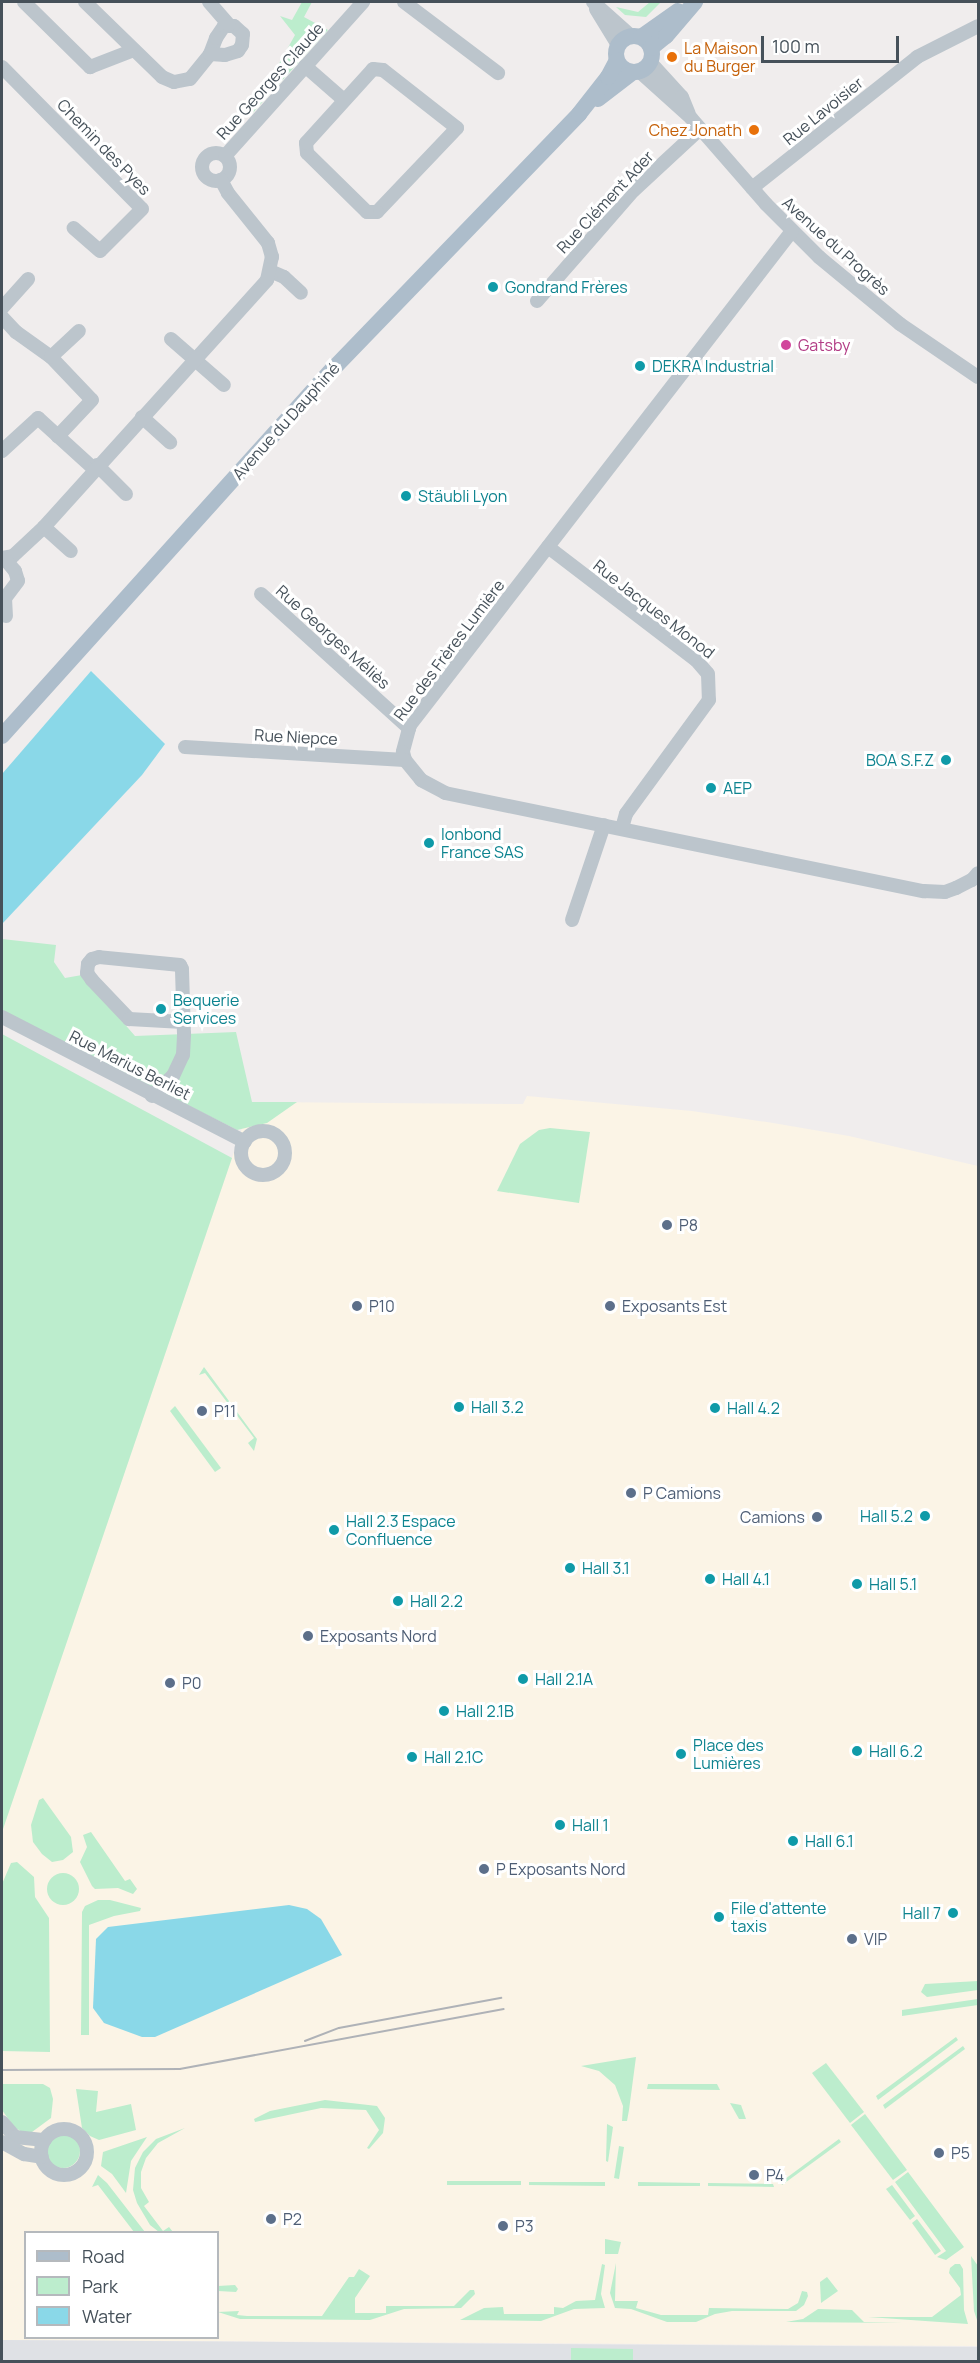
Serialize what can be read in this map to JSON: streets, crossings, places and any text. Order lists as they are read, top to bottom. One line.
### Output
{"streets":{"main road":["Avenue du Dauphiné"],"street":["Rue Georges Claude","Rue Lavoisier","Chemin des Pyes","Rue Clément Ader","Avenue du Progrès","Rue Jacques Monod","Rue Georges Méliès","Rue des Frères Lumière","Rue Niepce","Rue Marius Berliet"]},"crossings":[["Rue Lavoisier","Avenue du Progrès"],["Rue Clément Ader","Avenue du Progrès"],["Avenue du Progrès","Avenue du Dauphiné"],["Avenue du Progrès","Rue des Frères Lumière"],["Rue Jacques Monod","Rue des Frères Lumière"],["Rue Georges Méliès","Rue des Frères Lumière"],["Rue des Frères Lumière","Rue Niepce"]],"places":["La Maison du Burger","Chez Jonath","Gondrand Frères","Gatsby","DEKRA Industrial","Stäubli Lyon","BOA S.F.Z","AEP","Ionbond France SAS","Bequerie Services","P8","P10","Exposants Est","Hall 3.2","Hall 4.2","P11","P Camions","Hall 5.2","Camions","Hall 2.3 Espace Confluence","Hall 3.1","Hall 4.1","Hall 5.1","Hall 2.2","Exposants Nord","Hall 2.1A","P0","Hall 2.1B","Hall 6.2","Place des Lumières","Hall 2.1C","Hall 1","Hall 6.1","P Exposants Nord","Hall 7","File d'attente taxis","VIP","P5","P4","P2","P3"],"legend":["Road","Park","Water"],"scale_bar":"100 m"}
